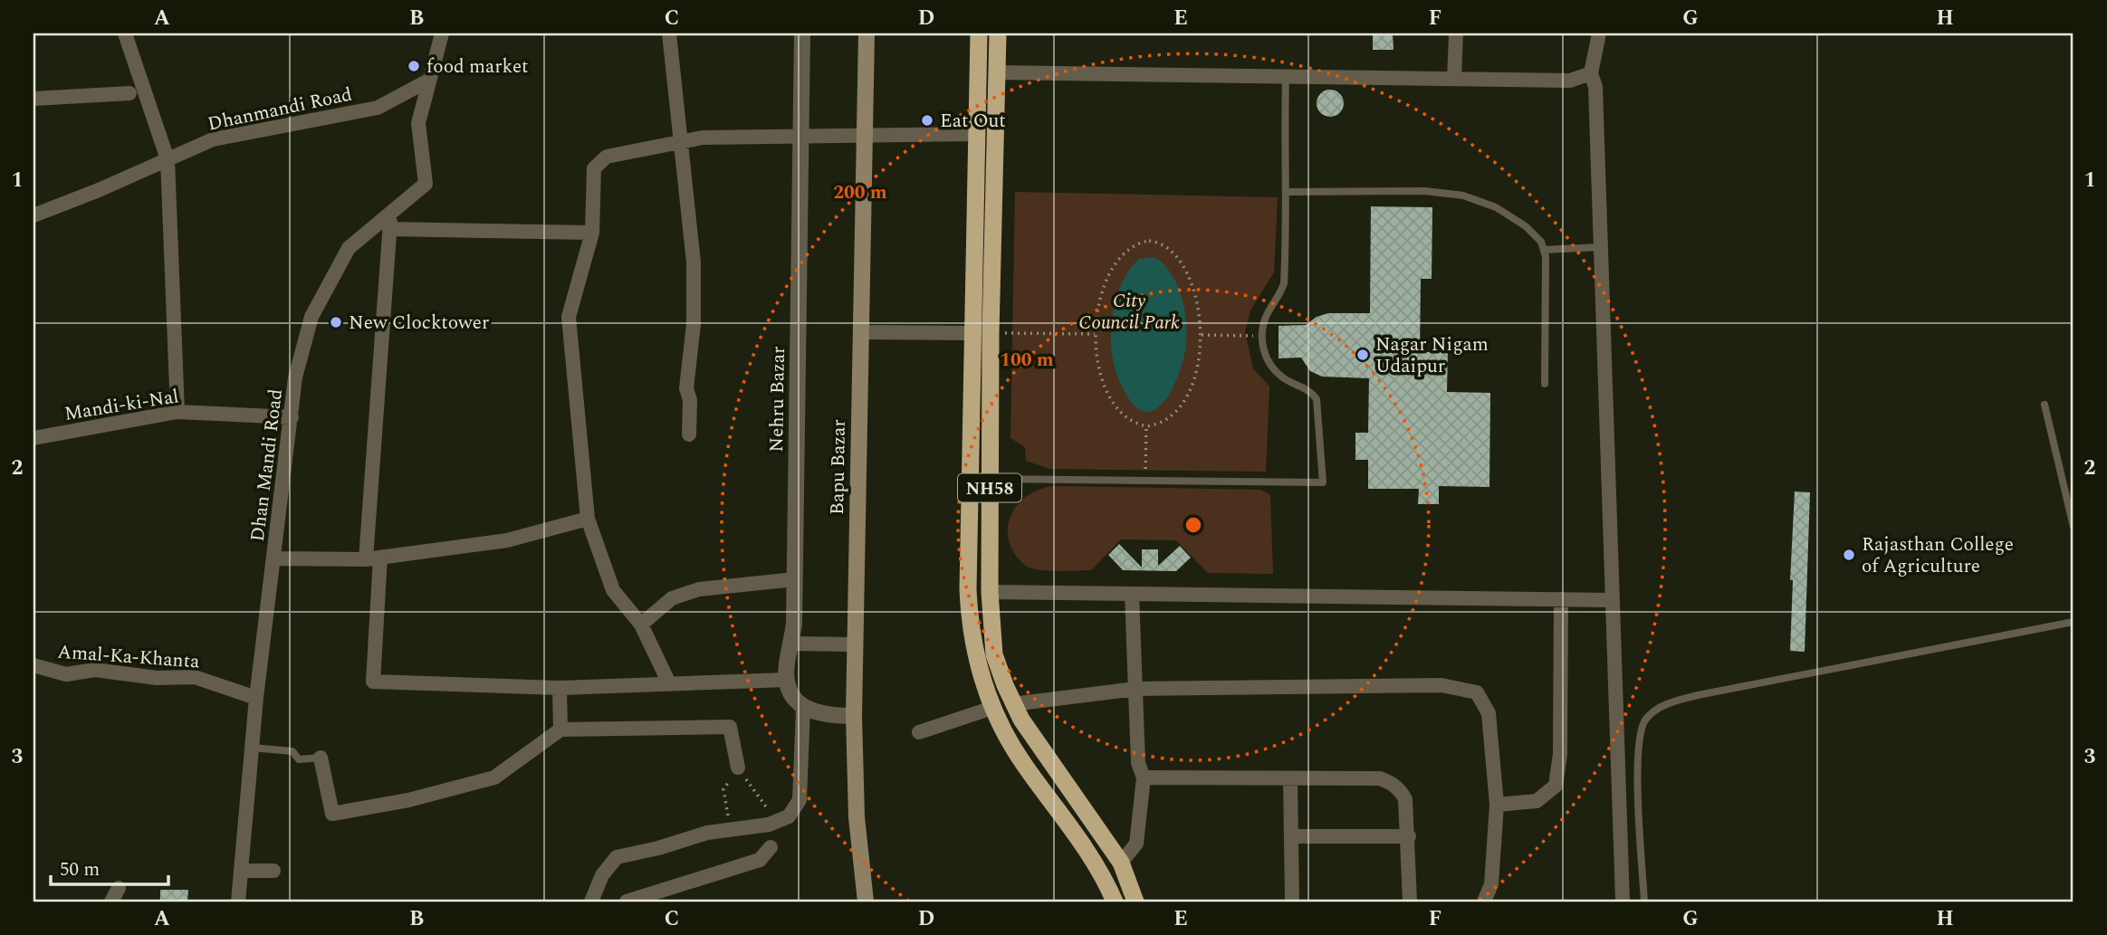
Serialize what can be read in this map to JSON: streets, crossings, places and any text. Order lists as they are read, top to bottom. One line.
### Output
{"streets":{"highway":["NH58"],"main road":["Bapu Bazar"],"street":["Dhanmandi Road","Nehru Bazar","Mandi-ki-Nal","Dhan Mandi Road","Amal-Ka-Khanta"]},"crossings":[["Dhanmandi Road","Dhan Mandi Road"],["Mandi-ki-Nal","Dhan Mandi Road"],["Dhan Mandi Road","Amal-Ka-Khanta"]],"parks":["City Council Park"],"places":["food market","Eat Out","New Clocktower","Nagar Nigam Udaipur","Rajasthan College of Agriculture"],"scale_bar":"50 m","grid":{"columns":["A","B","C","D","E","F","G","H"],"rows":["1","2","3"]},"rings":["200 m","100 m"]}
